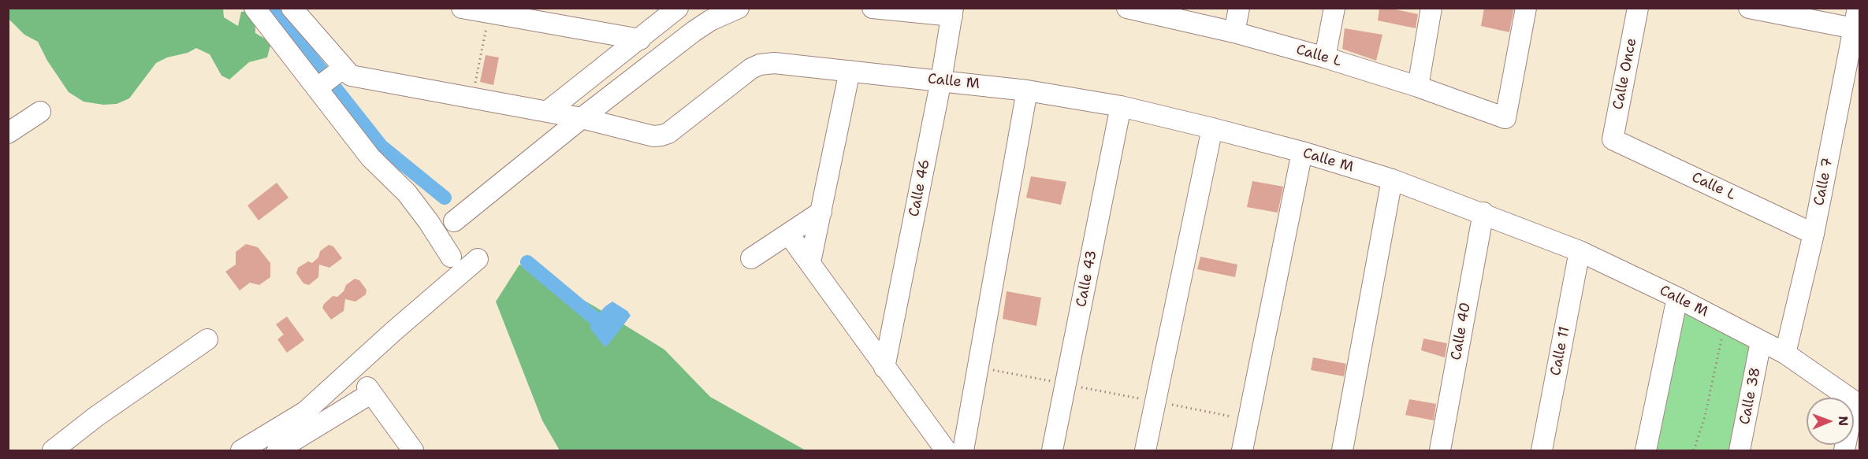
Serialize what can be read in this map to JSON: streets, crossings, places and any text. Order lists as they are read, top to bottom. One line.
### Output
{"streets":{"street":["Calle L","Calle Once","Calle M","Calle 7","Calle 46","Calle 43","Calle 40","Calle 11","Calle 38"]},"crossings":[["Calle L","Calle Once"],["Calle L","Calle 7"],["Calle M","Calle 7"],["Calle M","Calle 46"],["Calle M","Calle 43"],["Calle M","Calle 40"],["Calle M","Calle 11"],["Calle M","Calle 38"]],"north":"right"}
